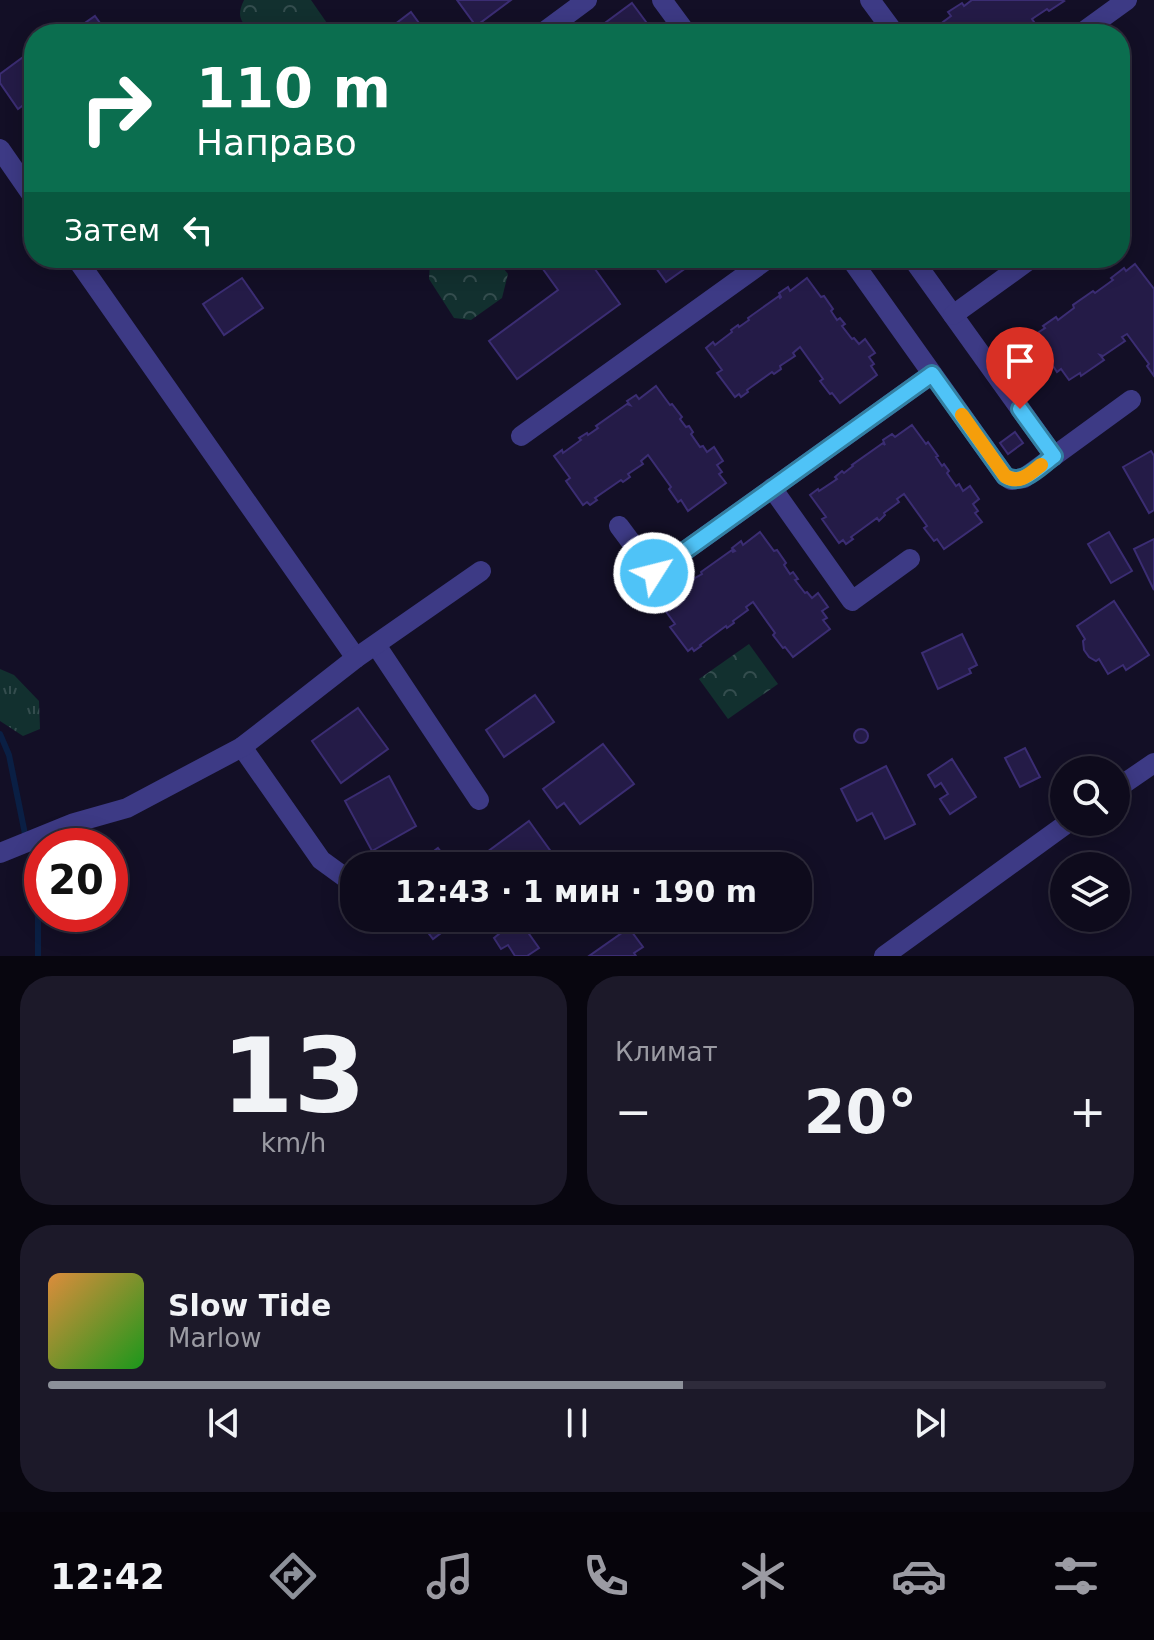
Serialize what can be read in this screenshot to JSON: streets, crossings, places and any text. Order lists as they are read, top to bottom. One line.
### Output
{"page":{"turn":["110 m","Направо"],"then":"Затем","limit":"20","trip":"12:43 · 1 мин · 190 m","tile":[["13","km/h"],"Климат"],"heat":["−","20°","+"],"song":["Slow Tide","Marlow"],"tabs":"12:42"}}
